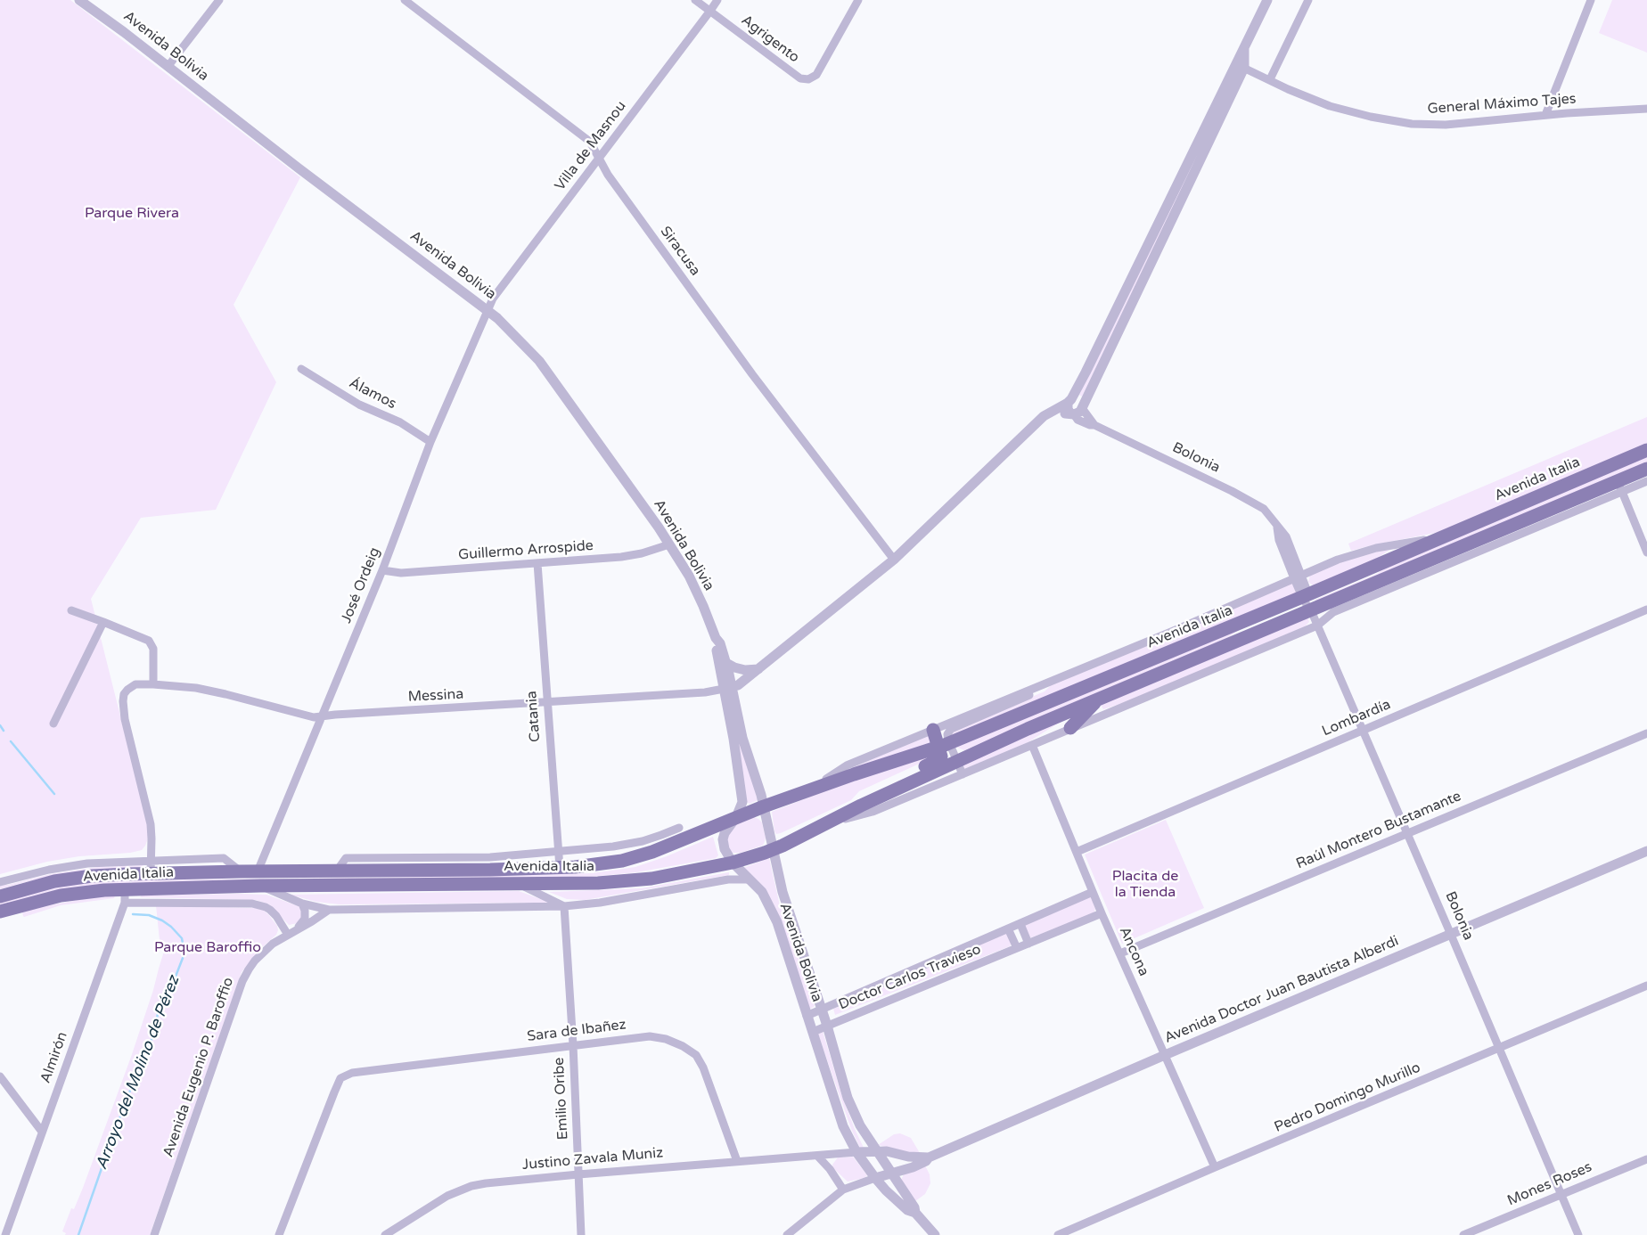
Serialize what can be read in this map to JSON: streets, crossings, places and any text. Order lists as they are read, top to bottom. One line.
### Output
{"streets":{"main road":["Avenida Italia"],"street":["Agrigento","Avenida Bolivia","General Máximo Tajes","Villa de Masnou","Siracusa","Álamos","Bolonia","Guillermo Arrospide","José Ordeig","Messina","Catania","Lombardía","Raúl Montero Bustamante","Ancona","Doctor Carlos Travieso","Avenida Doctor Juan Bautista Alberdi","Sara de Ibañez","Almirón","Avenida Eugenio P. Baroffio","Pedro Domingo Murillo","Emilio Oribe","Justino Zavala Muniz","Mones Roses"]},"crossings":[["Agrigento","Villa de Masnou"],["Avenida Bolivia","Villa de Masnou"],["Avenida Bolivia","Avenida Italia"],["Avenida Bolivia","Guillermo Arrospide"],["Avenida Bolivia","José Ordeig"],["Avenida Bolivia","Messina"],["Avenida Bolivia","Doctor Carlos Travieso"],["Avenida Bolivia","Avenida Doctor Juan Bautista Alberdi"],["Avenida Bolivia","Justino Zavala Muniz"],["Villa de Masnou","Siracusa"],["Villa de Masnou","José Ordeig"],["Álamos","José Ordeig"],["Bolonia","Avenida Italia"],["Bolonia","Lombardía"],["Bolonia","Raúl Montero Bustamante"],["Bolonia","Avenida Doctor Juan Bautista Alberdi"],["Bolonia","Pedro Domingo Murillo"],["Bolonia","Mones Roses"],["Avenida Italia","José Ordeig"],["Avenida Italia","Catania"],["Avenida Italia","Ancona"],["Avenida Italia","Almirón"],["Avenida Italia","Avenida Eugenio P. Baroffio"],["Avenida Italia","Emilio Oribe"],["Guillermo Arrospide","José Ordeig"],["Guillermo Arrospide","Catania"],["José Ordeig","Messina"],["Messina","Catania"],["Lombardía","Ancona"],["Raúl Montero Bustamante","Ancona"],["Ancona","Doctor Carlos Travieso"],["Ancona","Avenida Doctor Juan Bautista Alberdi"],["Ancona","Pedro Domingo Murillo"],["Avenida Doctor Juan Bautista Alberdi","Justino Zavala Muniz"],["Sara de Ibañez","Emilio Oribe"],["Sara de Ibañez","Justino Zavala Muniz"],["Emilio Oribe","Justino Zavala Muniz"]],"water":["Arroyo del Molino de Pérez"],"parks":["Parque Rivera","Placita de la Tienda","Parque Baroffio"]}
